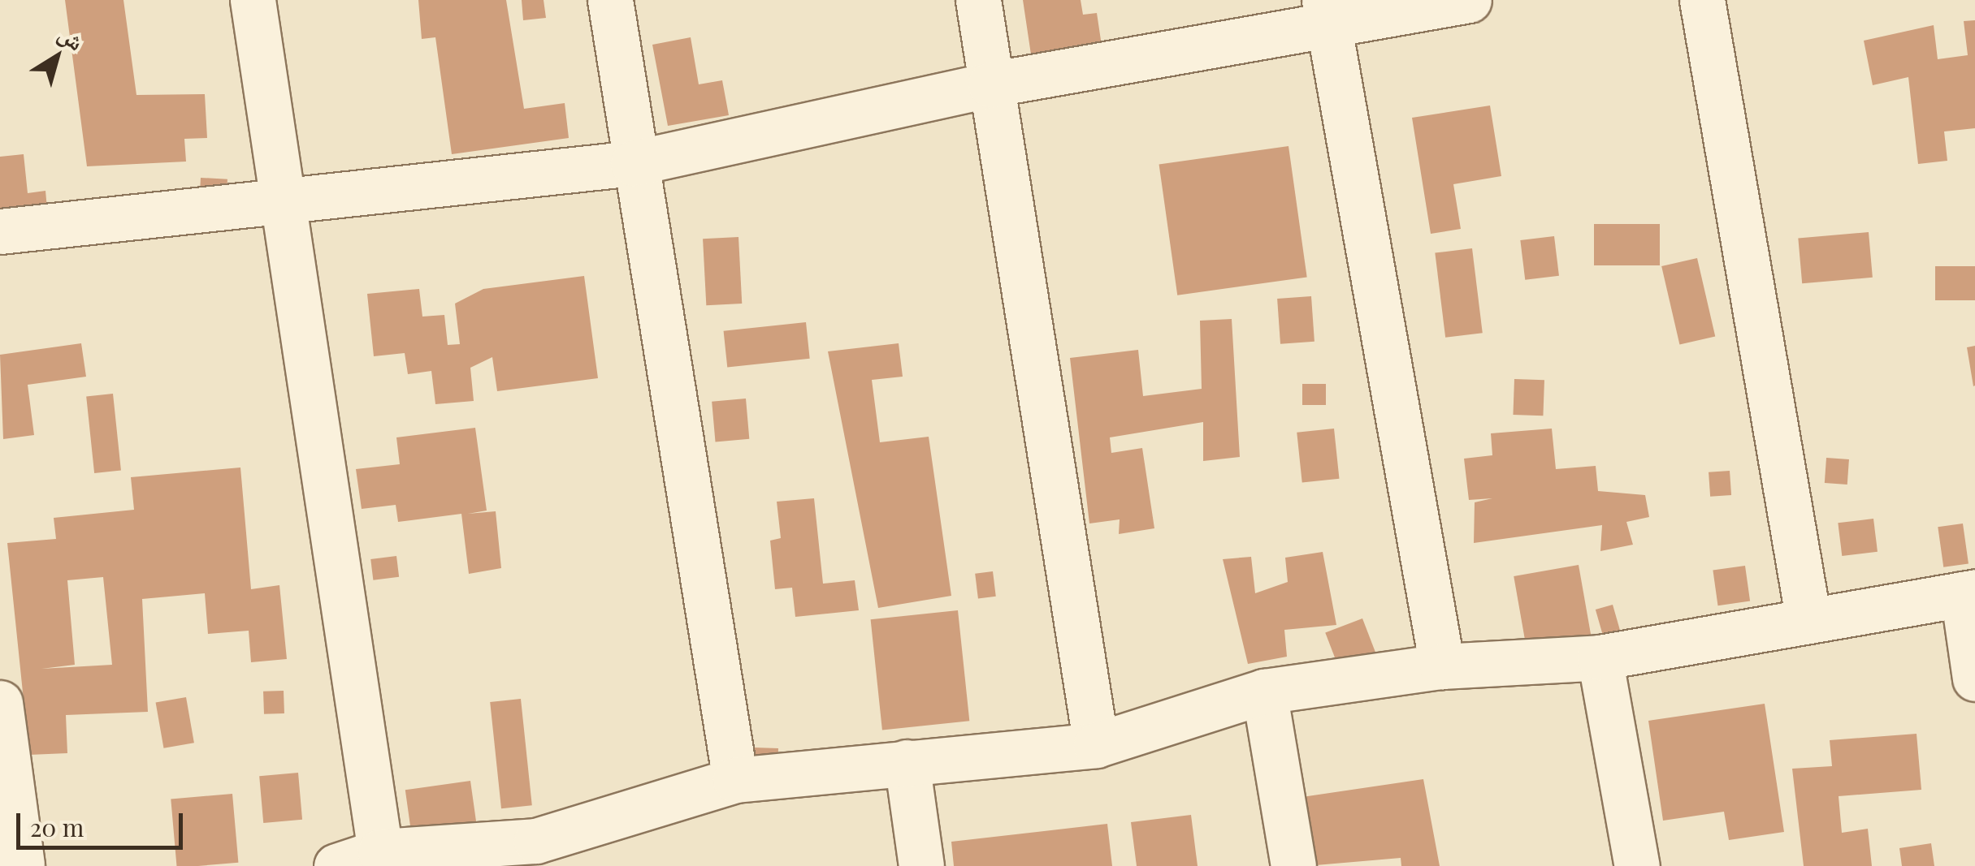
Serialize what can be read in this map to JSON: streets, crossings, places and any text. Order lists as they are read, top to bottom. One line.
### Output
{"scale_bar":"20 m","north":"top right"}
